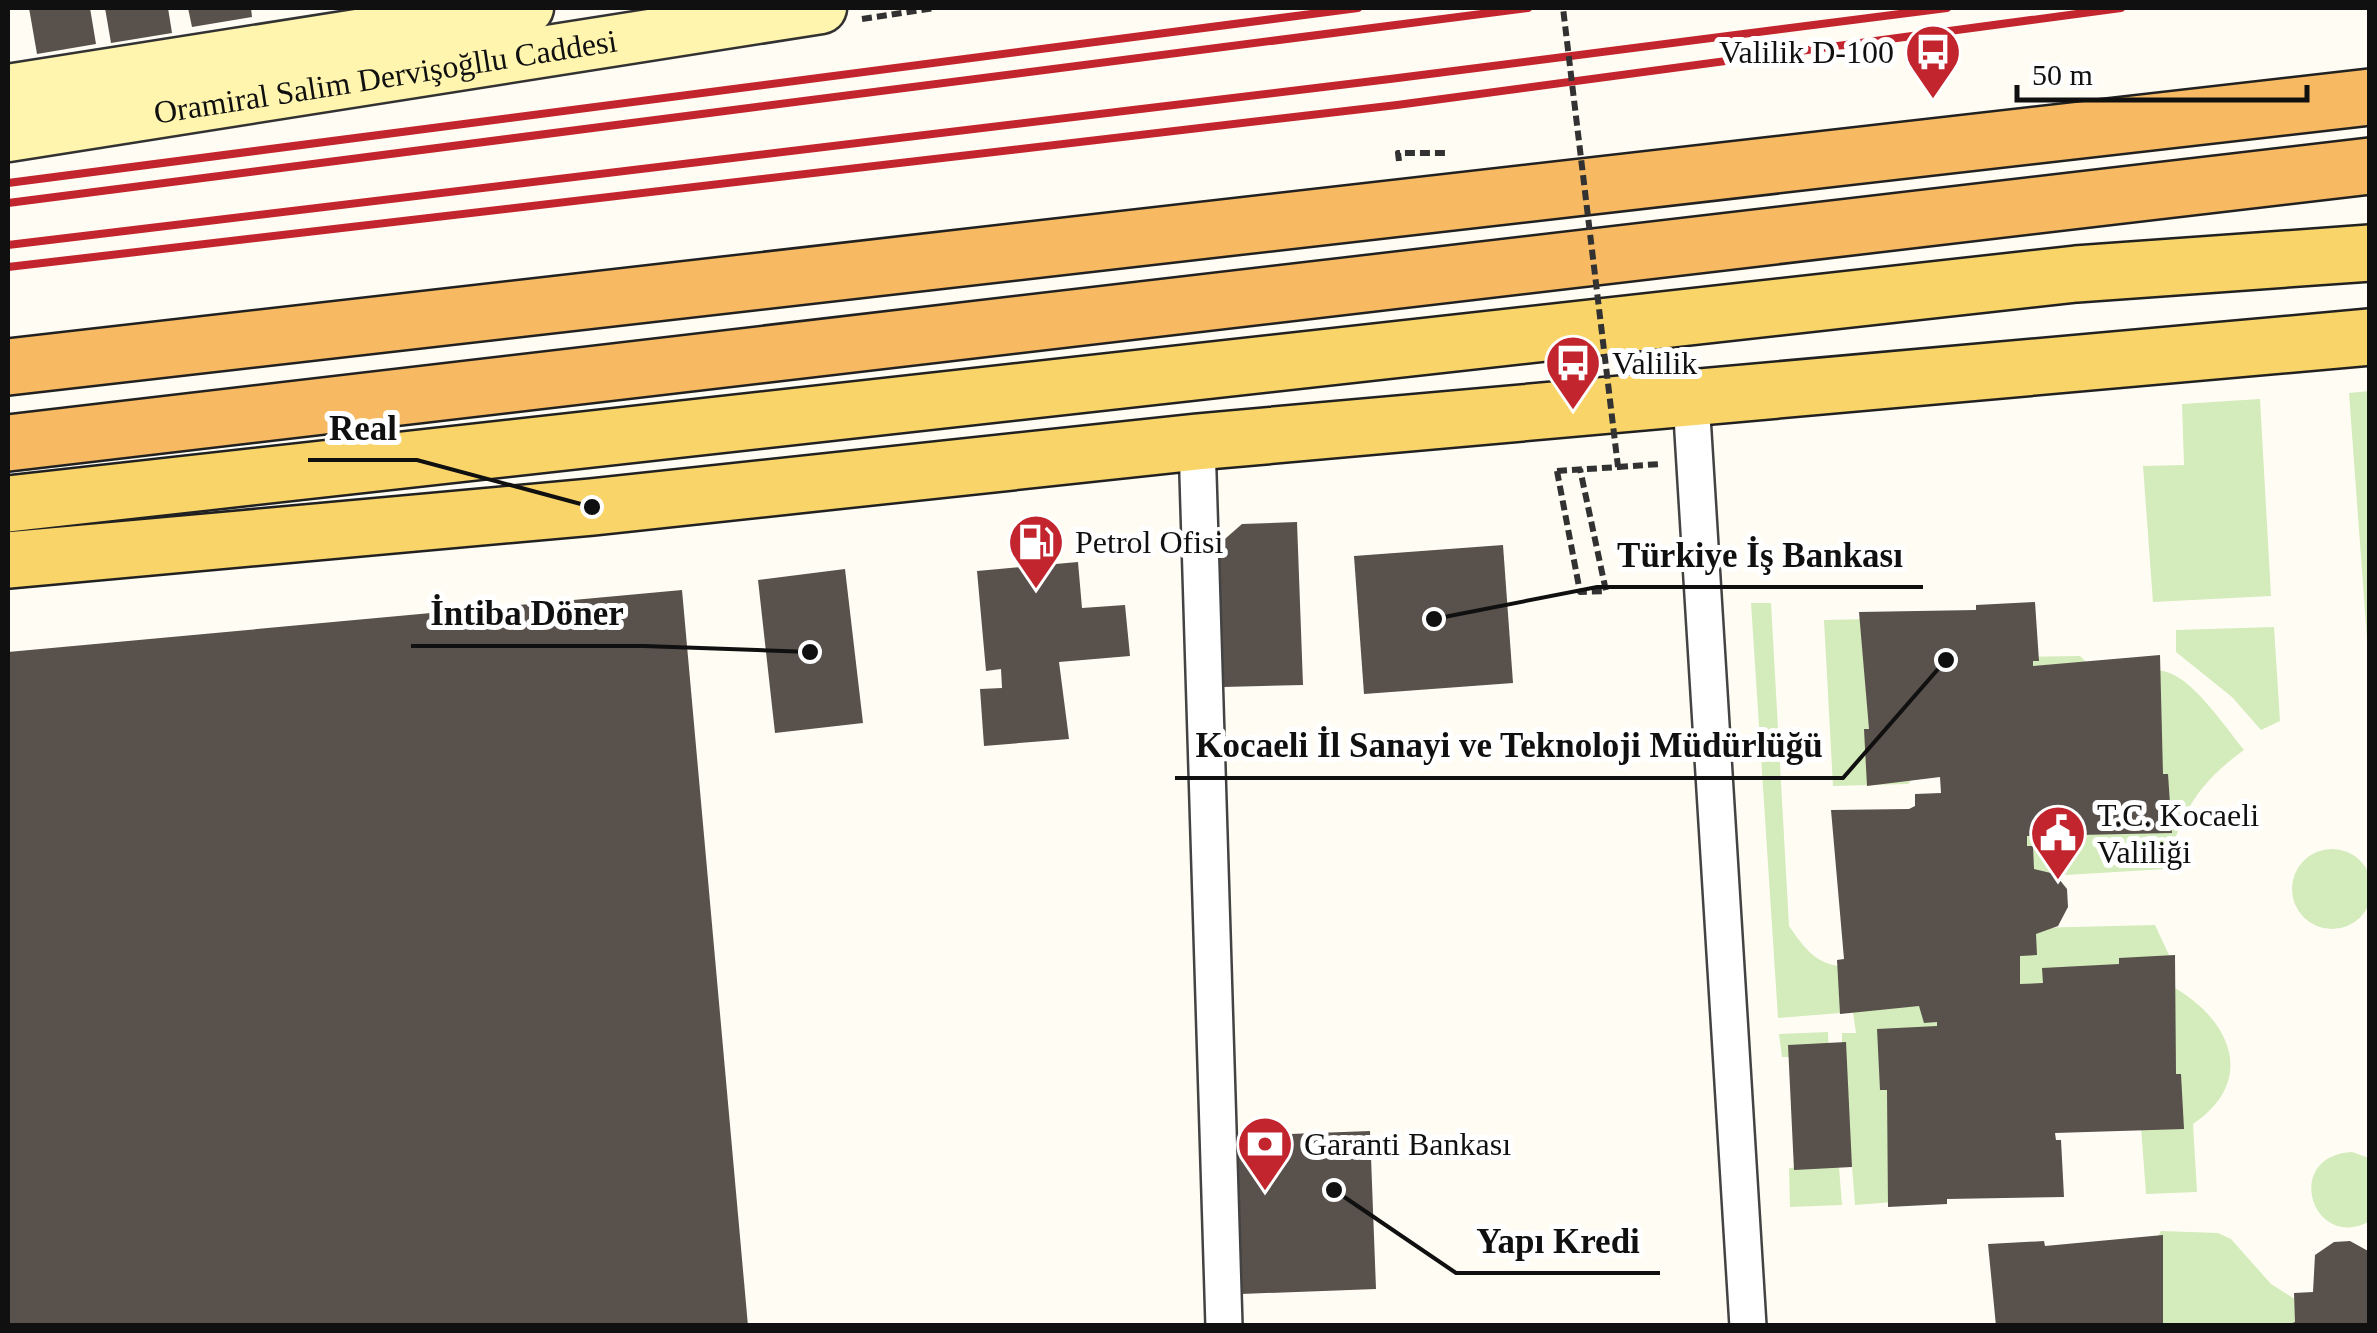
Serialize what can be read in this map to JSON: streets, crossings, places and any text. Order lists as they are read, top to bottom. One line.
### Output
{"streets":{"main road":["Oramiral Salim Dervişoğllu Caddesi"]},"places":{"bus stop":["Valilik D-100","Valilik"],"other":["Real","Türkiye İş Bankası","İntiba Döner","Kocaeli İl Sanayi ve Teknoloji Müdürlüğü","Yapı Kredi"],"fuel station":["Petrol Ofisi"],"public building":["T.C. Kocaeli Valiliği"],"bank":["Garanti Bankası"]},"scale_bar":"50 m"}
